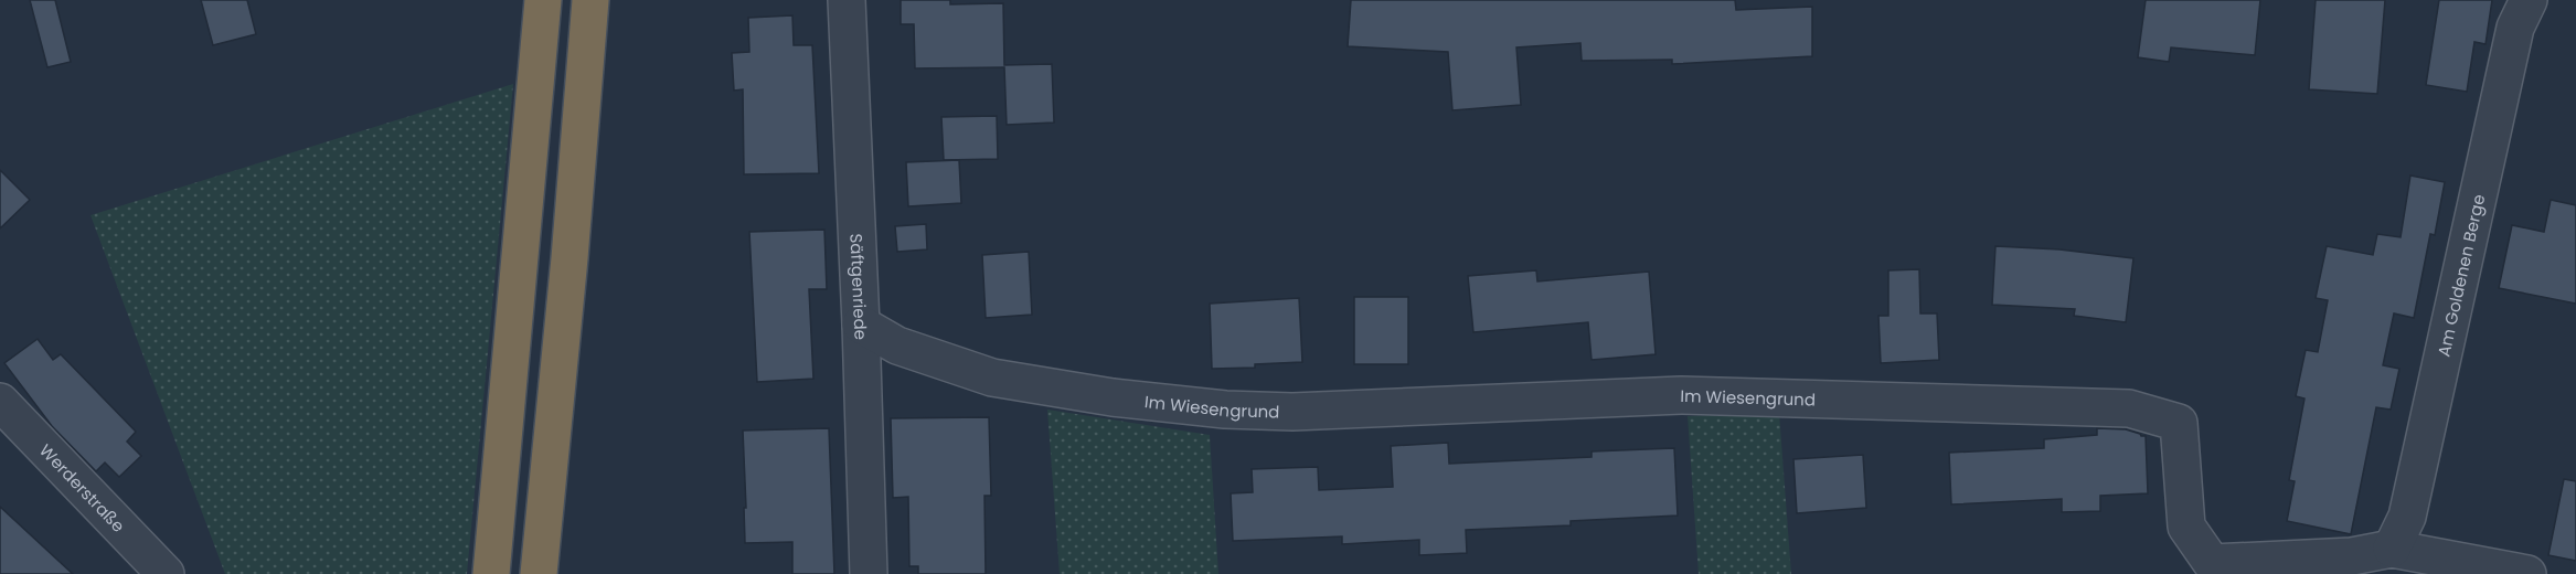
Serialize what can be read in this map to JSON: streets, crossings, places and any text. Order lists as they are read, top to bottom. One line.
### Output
{"streets":{"street":["Am Goldenen Berge","Säftgenriede","Im Wiesengrund","Werderstraße"]},"crossings":[["Am Goldenen Berge","Im Wiesengrund"],["Säftgenriede","Im Wiesengrund"]]}
